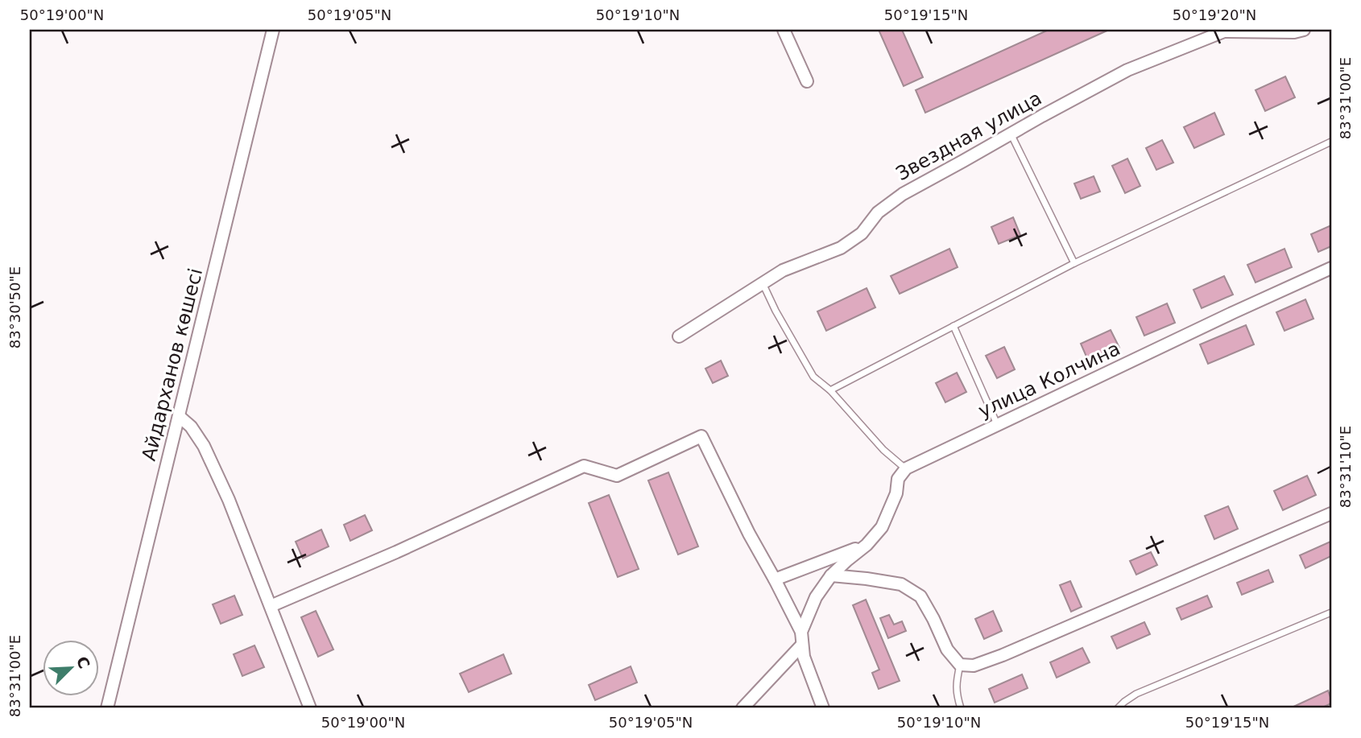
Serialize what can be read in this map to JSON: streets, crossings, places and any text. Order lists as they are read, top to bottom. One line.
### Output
{"streets":{"street":["Звездная улица","Айдарханов көшесі","улица Колчина"]},"north":"top right","coordinates":["50°19'00\"N","50°19'05\"N","50°19'10\"N","50°19'15\"N","50°19'20\"N","83°31'00\"E","83°30'50\"E","83°31'10\"E"]}
